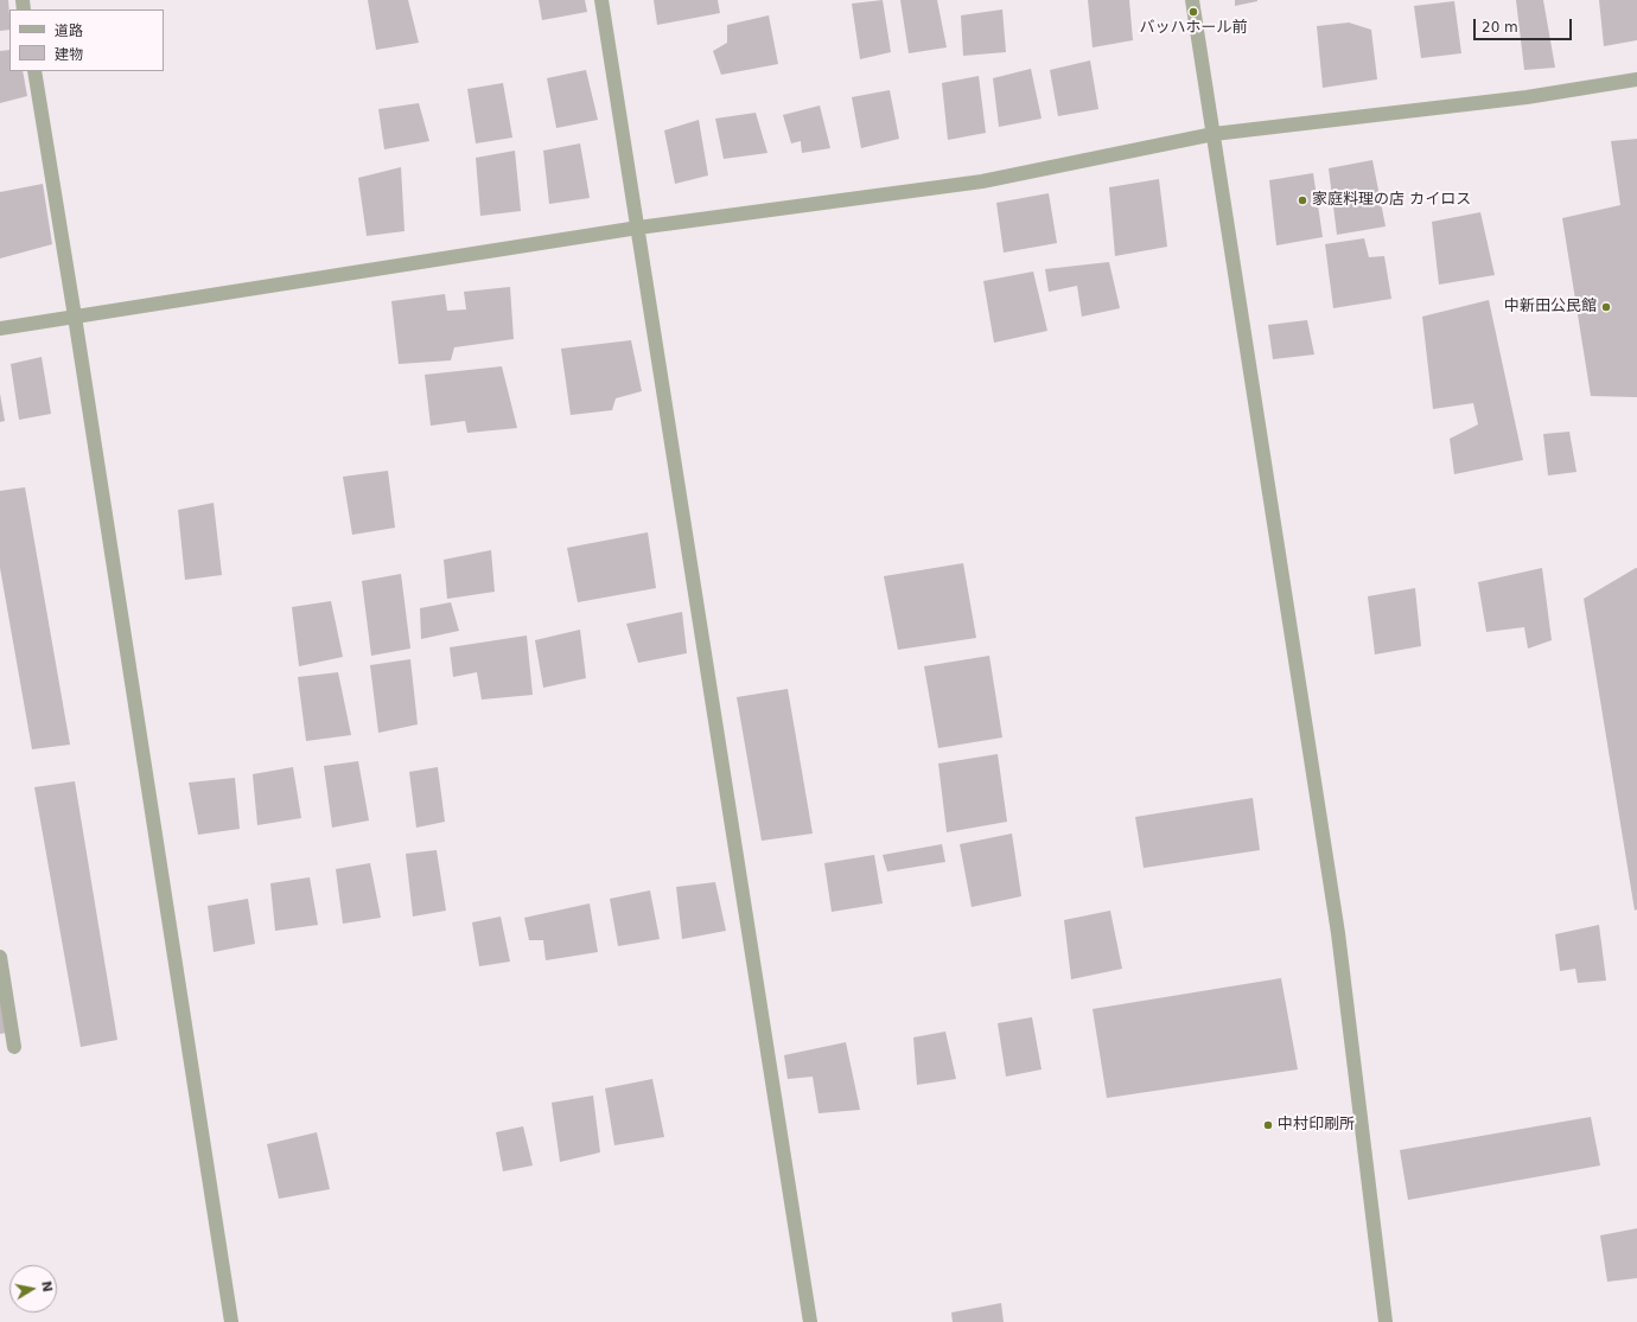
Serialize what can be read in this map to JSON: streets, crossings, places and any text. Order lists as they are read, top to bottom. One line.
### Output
{"places":["バッハホール前","家庭料理の店 カイロス","中新田公民館","中村印刷所"],"legend":["道路","建物"],"scale_bar":"20 m","north":"right"}
